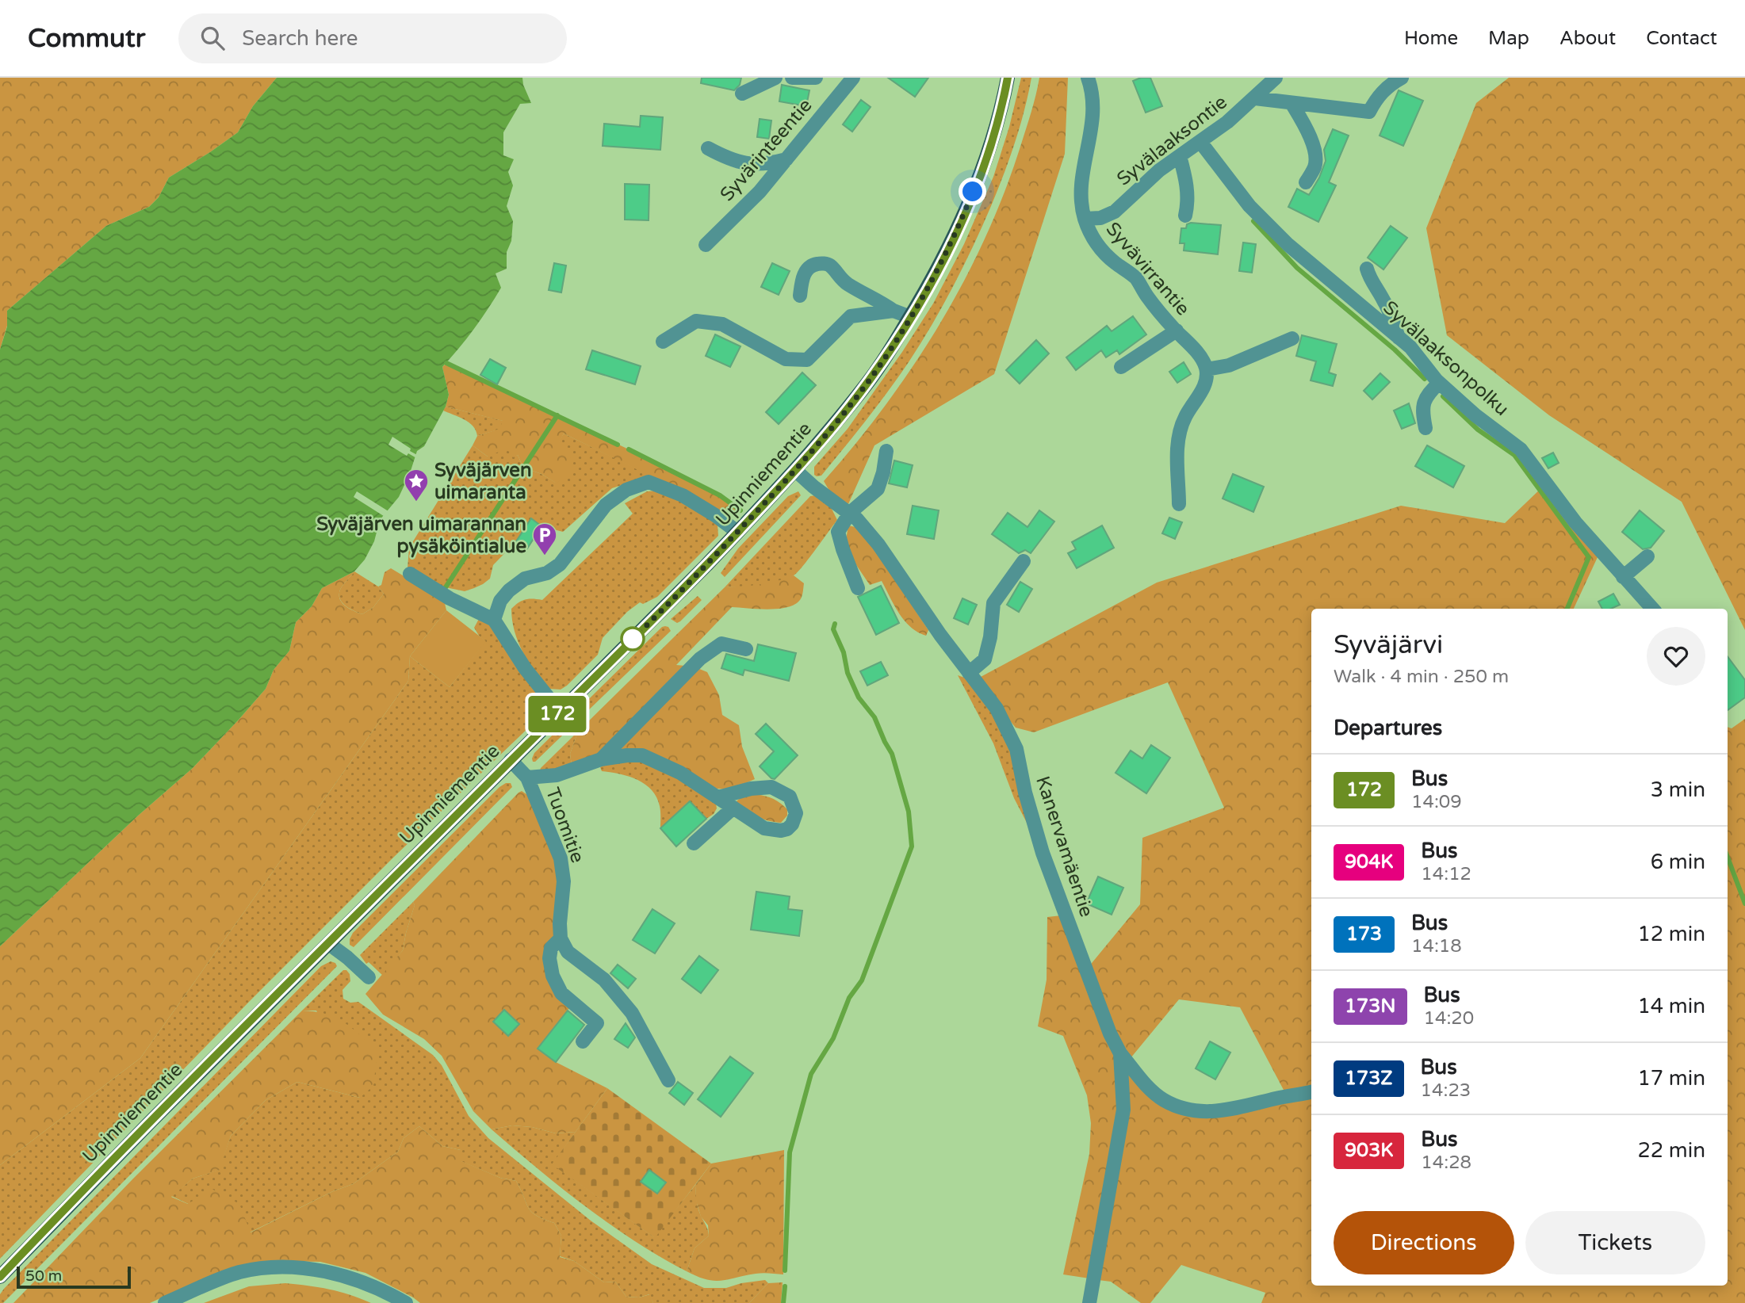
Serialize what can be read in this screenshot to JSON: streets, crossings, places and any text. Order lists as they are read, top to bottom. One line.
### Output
{"streets":{"main road":["Upinniementie"],"street":["Syvälaaksontie","Syvärinteentie","Syvävirrantie","Syvälaaksonpolku","Tuomitie","Kanervamäentie"]},"crossings":[["Syvälaaksontie","Syvävirrantie"],["Syvälaaksontie","Syvälaaksonpolku"],["Upinniementie","Tuomitie"],["Upinniementie","Kanervamäentie"]],"places":{"place":["Syväjärven uimaranta"],"parking":["Syväjärven uimarannan pysäköintialue"]},"lines":["bus line 172"],"scale_bar":"50 m","page":{"header":"Commutr","search":"Search here","nav":["Home","Map","About","Contact"],"on_map":"172","heading":[["Syväjärvi","Walk · 4 min · 250 m"],"Departures"],"list":[{"mark":"172","name":"Bus","note":"14:09","value":"3 min"},{"mark":"904K","name":"Bus","note":"14:12","value":"6 min"},{"mark":"173","name":"Bus","note":"14:18","value":"12 min"},{"mark":"173N","name":"Bus","note":"14:20","value":"14 min"},{"mark":"173Z","name":"Bus","note":"14:23","value":"17 min"},{"mark":"903K","name":"Bus","note":"14:28","value":"22 min"}],"buttons":["Directions","Tickets"],"scale":"50 m"}}
